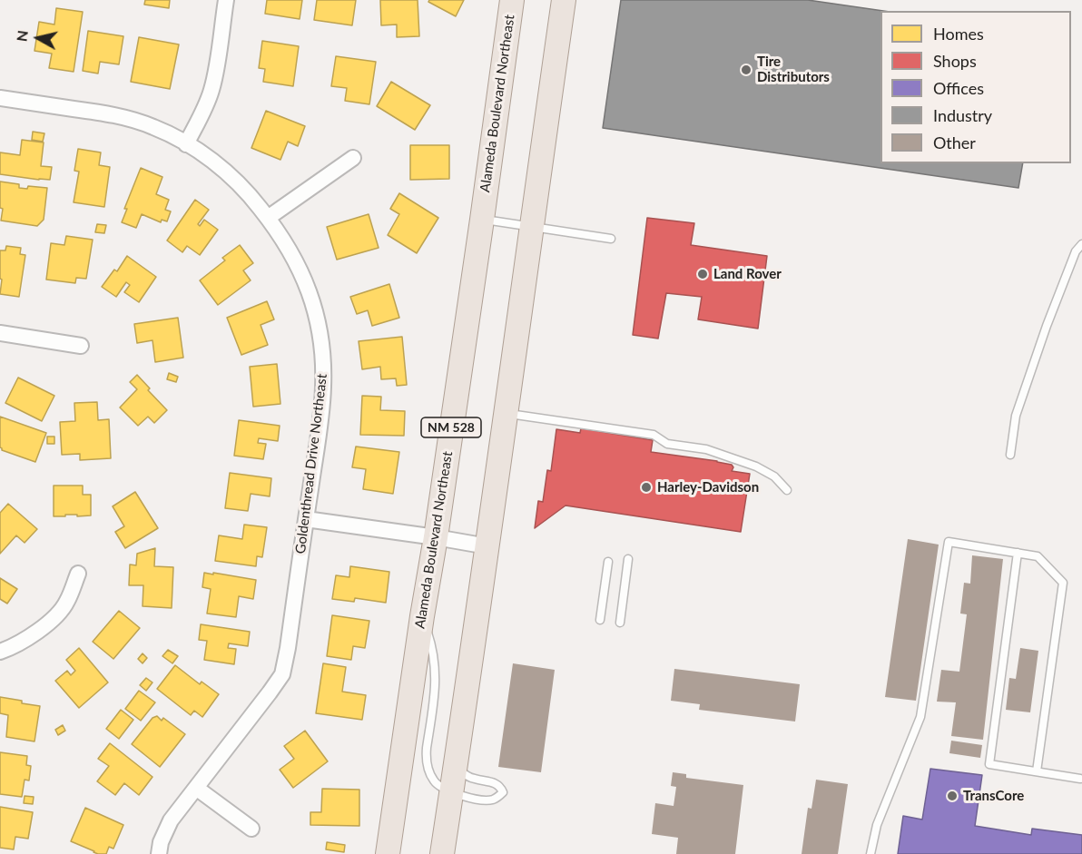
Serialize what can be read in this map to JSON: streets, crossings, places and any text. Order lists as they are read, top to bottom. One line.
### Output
{"streets":{"main road":["Alameda Boulevard Northeast","NM 528"],"street":["Goldenthread Drive Northeast"]},"places":["Tire Distributors","Land Rover","Harley-Davidson","TransCore"],"legend":["Homes","Shops","Offices","Industry","Other"],"north":"left"}
